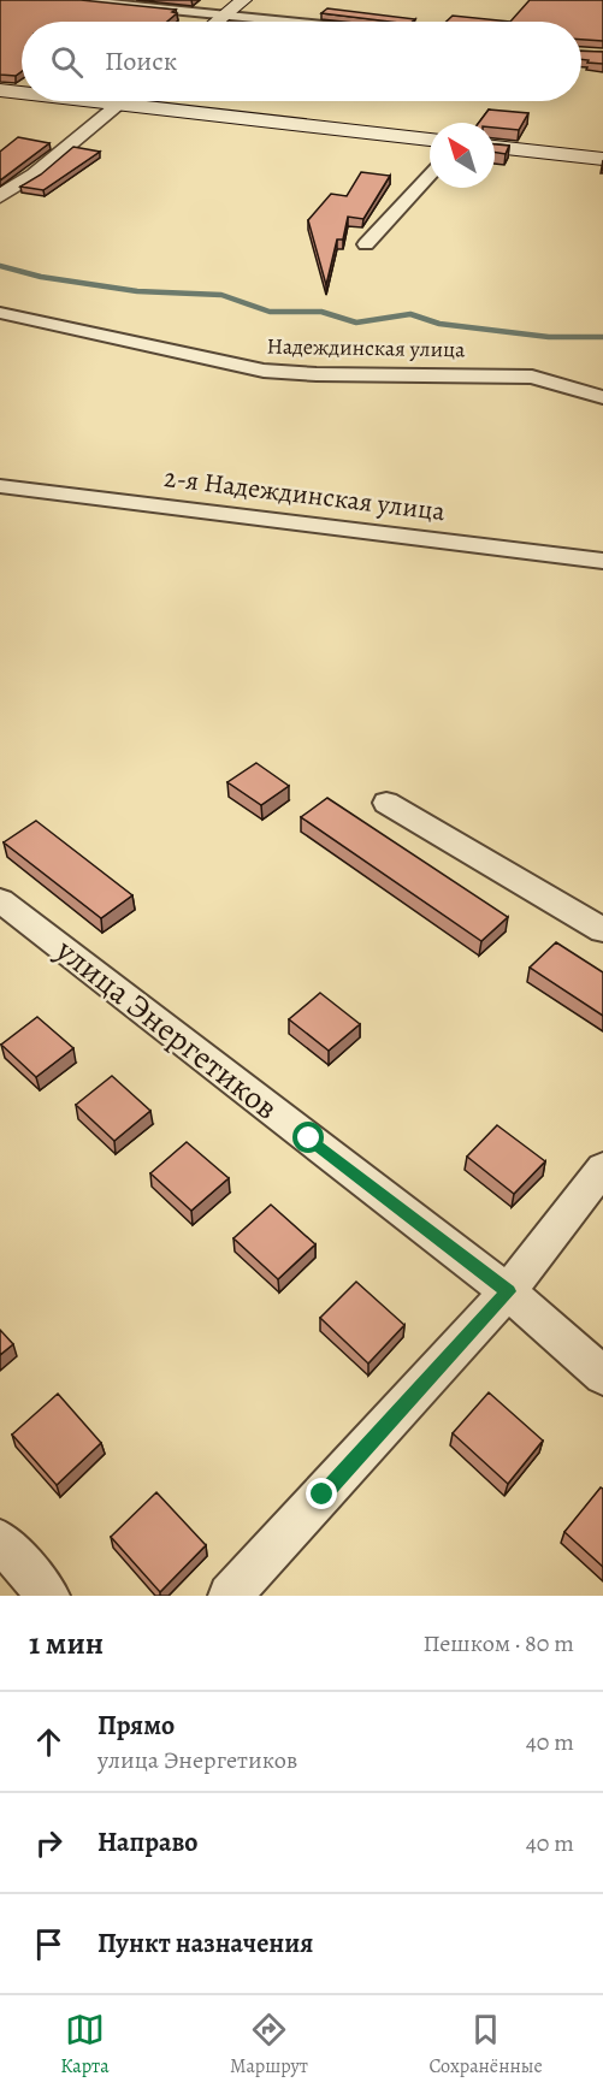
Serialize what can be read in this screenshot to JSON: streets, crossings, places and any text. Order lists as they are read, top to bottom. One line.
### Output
{"streets":{"street":["Надеждинская улица","2-я Надеждинская улица","улица Энергетиков"]},"north":"top left","page":{"search":"Поиск","heading":["1 мин","Пешком · 80 m"],"list":[["Прямо","улица Энергетиков","40 m"],["Направо","40 m"],"Пункт назначения"],"nav":["Карта","Маршрут","Сохранённые"]}}
